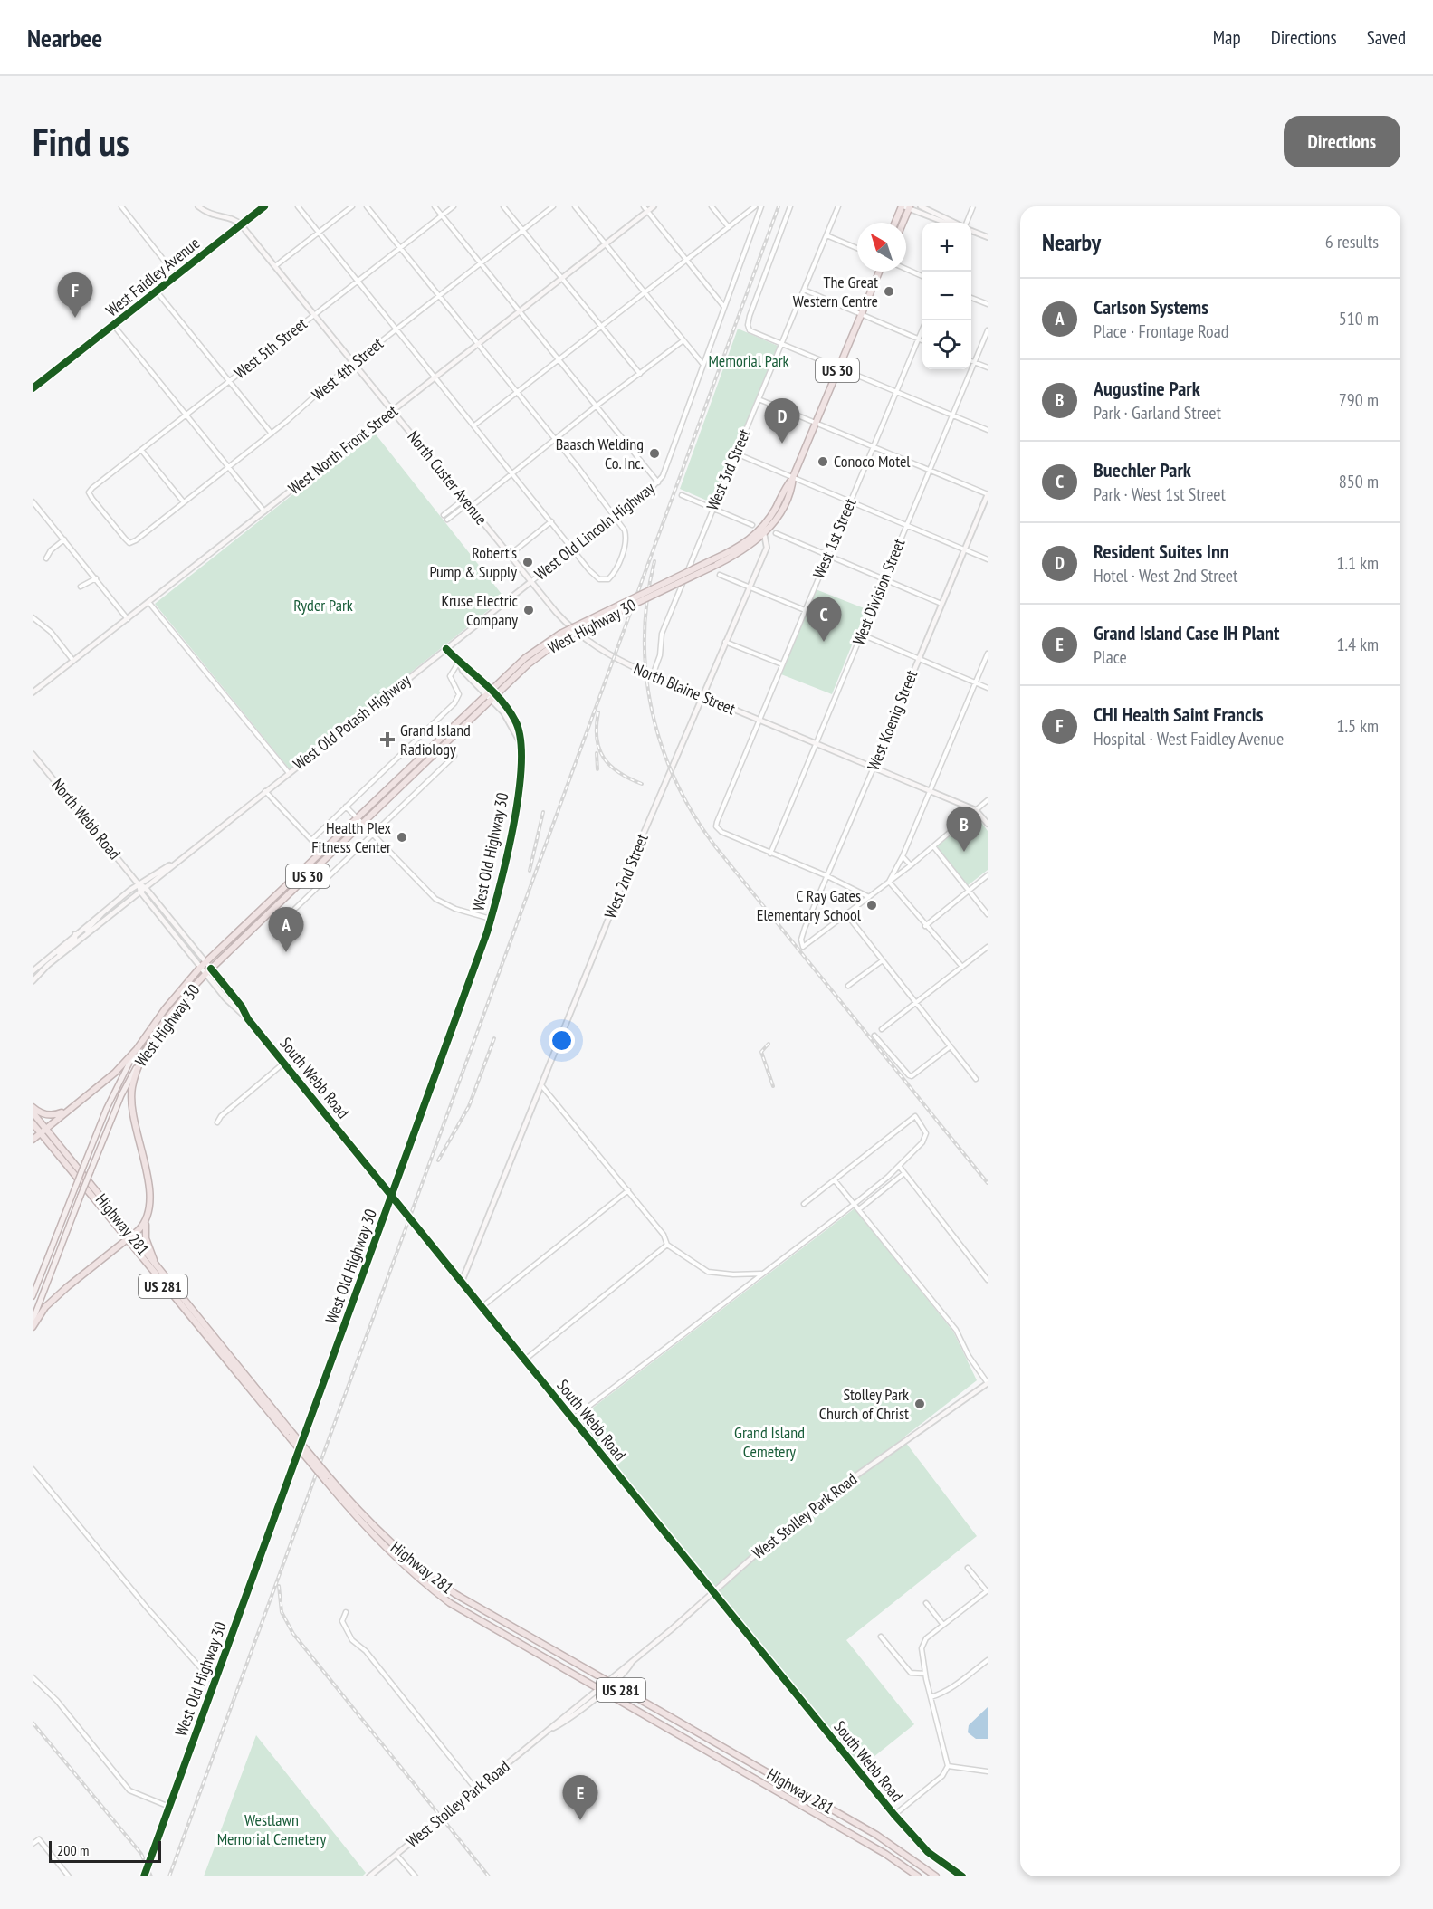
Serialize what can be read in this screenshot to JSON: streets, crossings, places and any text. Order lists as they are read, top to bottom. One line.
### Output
{"streets":{"highway":["US 30","West Highway 30","West 2nd Street","Highway 281","US 281"],"street":["West Faidley Avenue","West 5th Street","West 4th Street","West North Front Street","West 3rd Street","North Custer Avenue","West Old Lincoln Highway","West 1st Street","West Division Street","North Blaine Street","West Koenig Street","West Old Potash Highway","North Webb Road","West Old Highway 30","South Webb Road","West Stolley Park Road"]},"crossings":[["West Faidley Avenue","North Custer Avenue"],["West 5th Street","West 4th Street"],["West 5th Street","North Custer Avenue"],["West 4th Street","North Custer Avenue"],["West North Front Street","North Custer Avenue"],["West 3rd Street","North Blaine Street"],["North Custer Avenue","West Old Lincoln Highway"],["North Custer Avenue","North Blaine Street"],["North Custer Avenue","West Old Potash Highway"],["West Old Lincoln Highway","West Old Potash Highway"],["West 1st Street","West Division Street"],["West 1st Street","North Blaine Street"],["West Division Street","North Blaine Street"],["West Highway 30","West Old Highway 30"],["West Highway 30","West 2nd Street"],["West Highway 30","South Webb Road"],["North Blaine Street","West Koenig Street"],["North Blaine Street","West 2nd Street"],["West Old Potash Highway","North Webb Road"],["West Old Potash Highway","West Old Highway 30"],["West Old Potash Highway","South Webb Road"],["North Webb Road","South Webb Road"],["West Old Highway 30","South Webb Road"],["West 2nd Street","South Webb Road"],["South Webb Road","West Stolley Park Road"],["Highway 281","West Stolley Park Road"]],"parks":["Memorial Park","Ryder Park","Grand Island Cemetery","Westlawn Memorial Cemetery"],"places":{"other":["The Great Western Centre","Baasch Welding Co. Inc.","Conoco Motel","Robert's Pump & Supply","Kruse Electric Company","Health Plex Fitness Center","C Ray Gates Elementary School","Stolley Park Church of Christ"],"health":["Grand Island Radiology"]},"scale_bar":"200 m","north":"top left","page":{"header":"Nearbee","nav":["Map","Directions","Saved"],"buttons":"Directions","title":"Find us","heading":["Nearby","6 results"],"map_buttons":["+","−"],"pins":["F","D","C","B","A","E"],"list":[{"mark":"A","name":"Carlson Systems","note":"Place · Frontage Road","value":"510 m"},{"mark":"B","name":"Augustine Park","note":"Park · Garland Street","value":"790 m"},{"mark":"C","name":"Buechler Park","note":"Park · West 1st Street","value":"850 m"},{"mark":"D","name":"Resident Suites Inn","note":"Hotel · West 2nd Street","value":"1.1 km"},{"mark":"E","name":"Grand Island Case IH Plant","note":"Place","value":"1.4 km"},{"mark":"F","name":"CHI Health Saint Francis","note":"Hospital · West Faidley Avenue","value":"1.5 km"}],"scale":"200 m"}}
